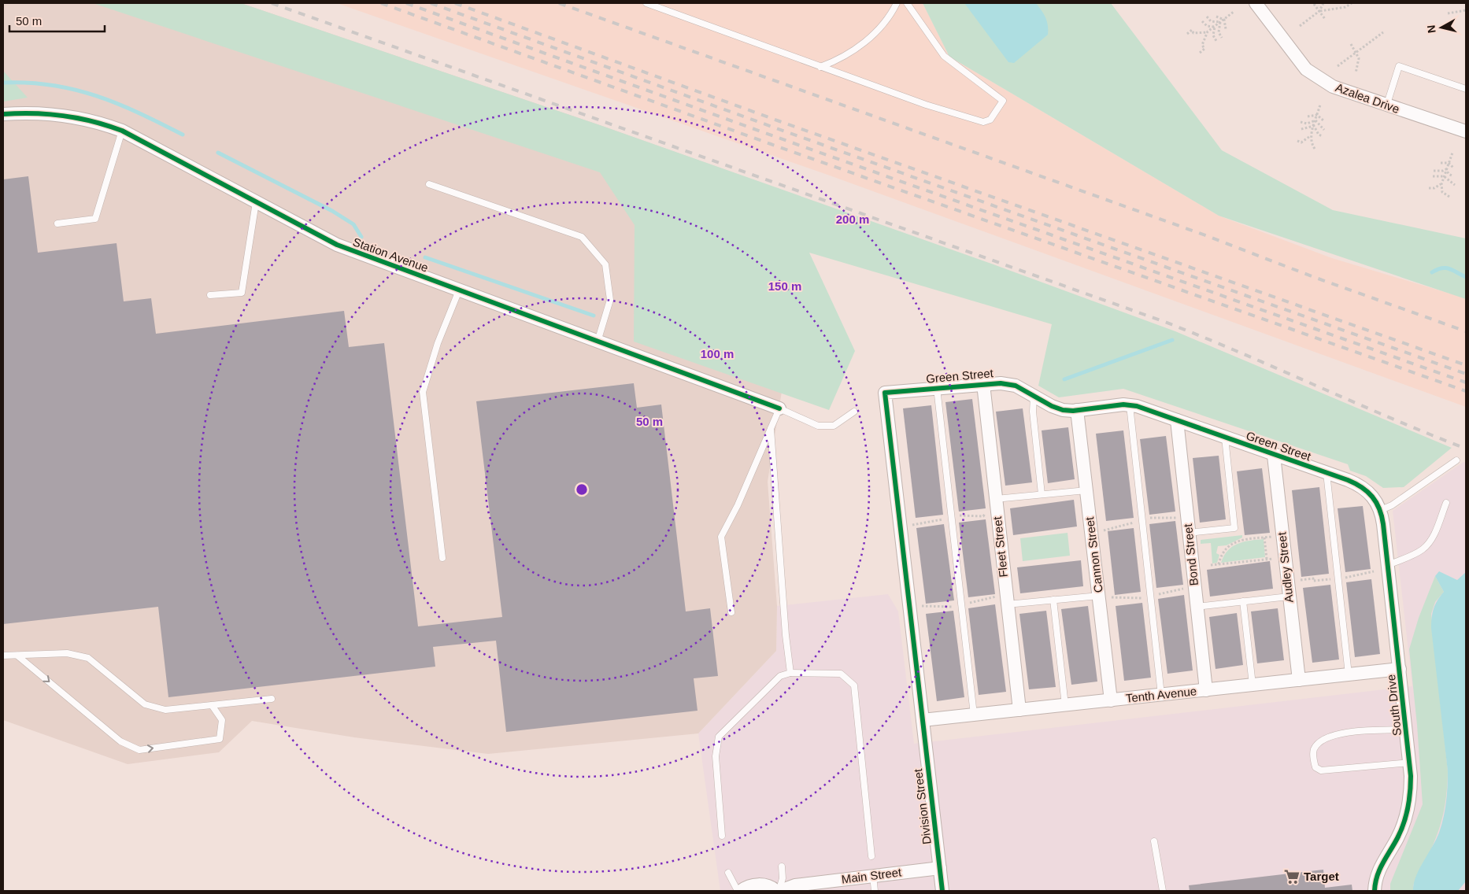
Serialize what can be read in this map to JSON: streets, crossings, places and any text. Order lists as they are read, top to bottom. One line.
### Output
{"streets":{"street":["Azalea Drive","Station Avenue","Green Street","Fleet Street","Cannon Street","Bond Street","Audley Street","Tenth Avenue","South Drive","Division Street","Main Street"]},"crossings":[["Green Street","Fleet Street"],["Green Street","Cannon Street"],["Green Street","Bond Street"],["Green Street","Audley Street"],["Green Street","Tenth Avenue"],["Green Street","South Drive"],["Green Street","Division Street"],["Fleet Street","Tenth Avenue"],["Cannon Street","Tenth Avenue"],["Bond Street","Tenth Avenue"],["Audley Street","Tenth Avenue"],["Tenth Avenue","South Drive"],["Tenth Avenue","Division Street"],["Division Street","Main Street"]],"places":{"supermarket":["Target"]},"scale_bar":"50 m","north":"left","rings":["200 m","150 m","100 m","50 m"]}
